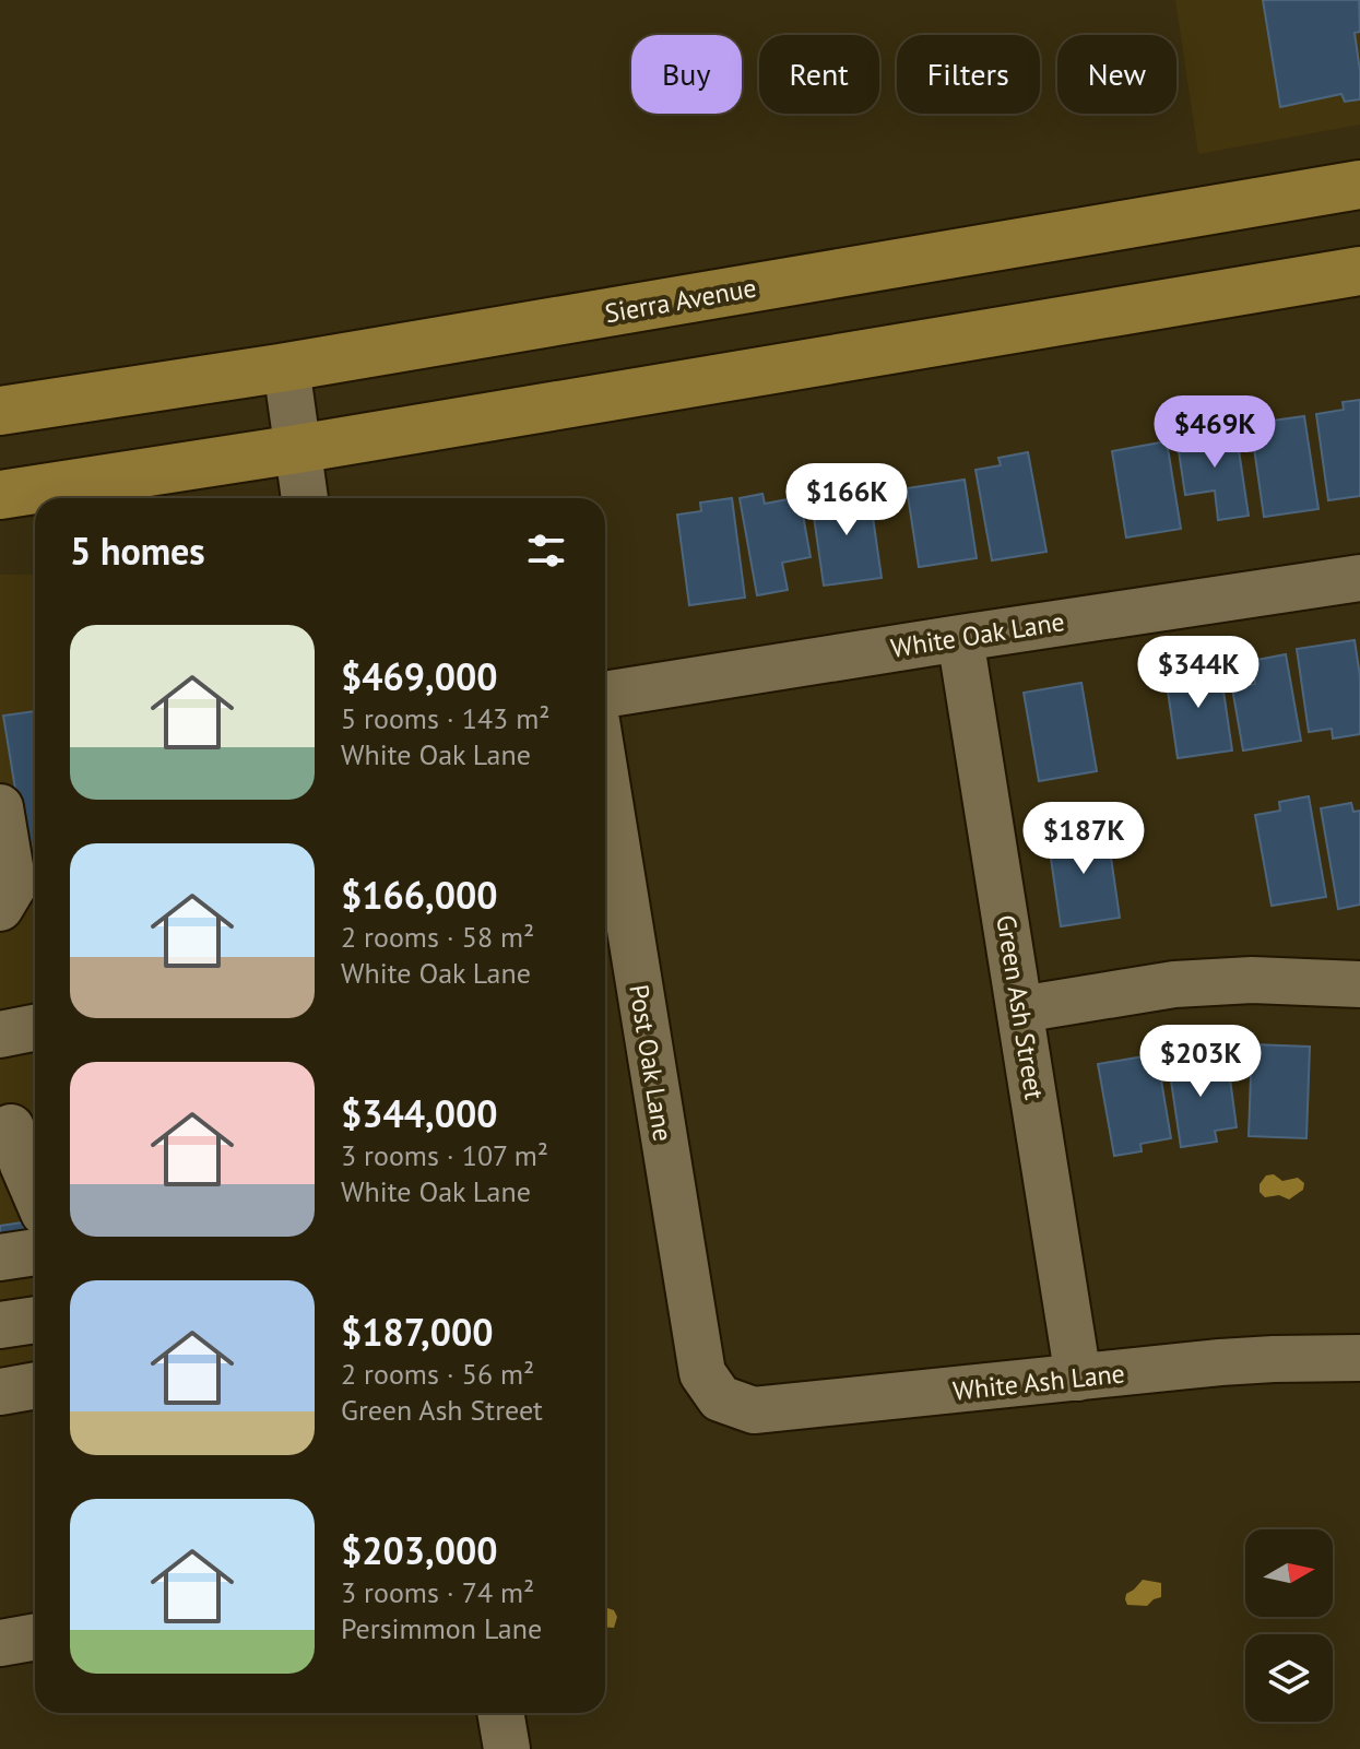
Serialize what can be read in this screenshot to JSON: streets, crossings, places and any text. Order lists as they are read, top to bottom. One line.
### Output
{"streets":{"main road":["Sierra Avenue"],"street":["White Oak Lane","Green Ash Street","Post Oak Lane","White Ash Lane"]},"crossings":[["White Oak Lane","Green Ash Street"],["Green Ash Street","White Ash Lane"],["Post Oak Lane","White Ash Lane"]],"north":"right","page":{"chip":["Buy","Rent","Filters","New"],"price":["$469K","$166K","$344K","$187K","$203K"],"heading":"5 homes","list":[{"name":"$469,000","note":"5 rooms · 143 m² · White Oak Lane"},{"name":"$166,000","note":"2 rooms · 58 m² · White Oak Lane"},{"name":"$344,000","note":"3 rooms · 107 m² · White Oak Lane"},{"name":"$187,000","note":"2 rooms · 56 m² · Green Ash Street"},{"name":"$203,000","note":"3 rooms · 74 m² · Persimmon Lane"}]}}
